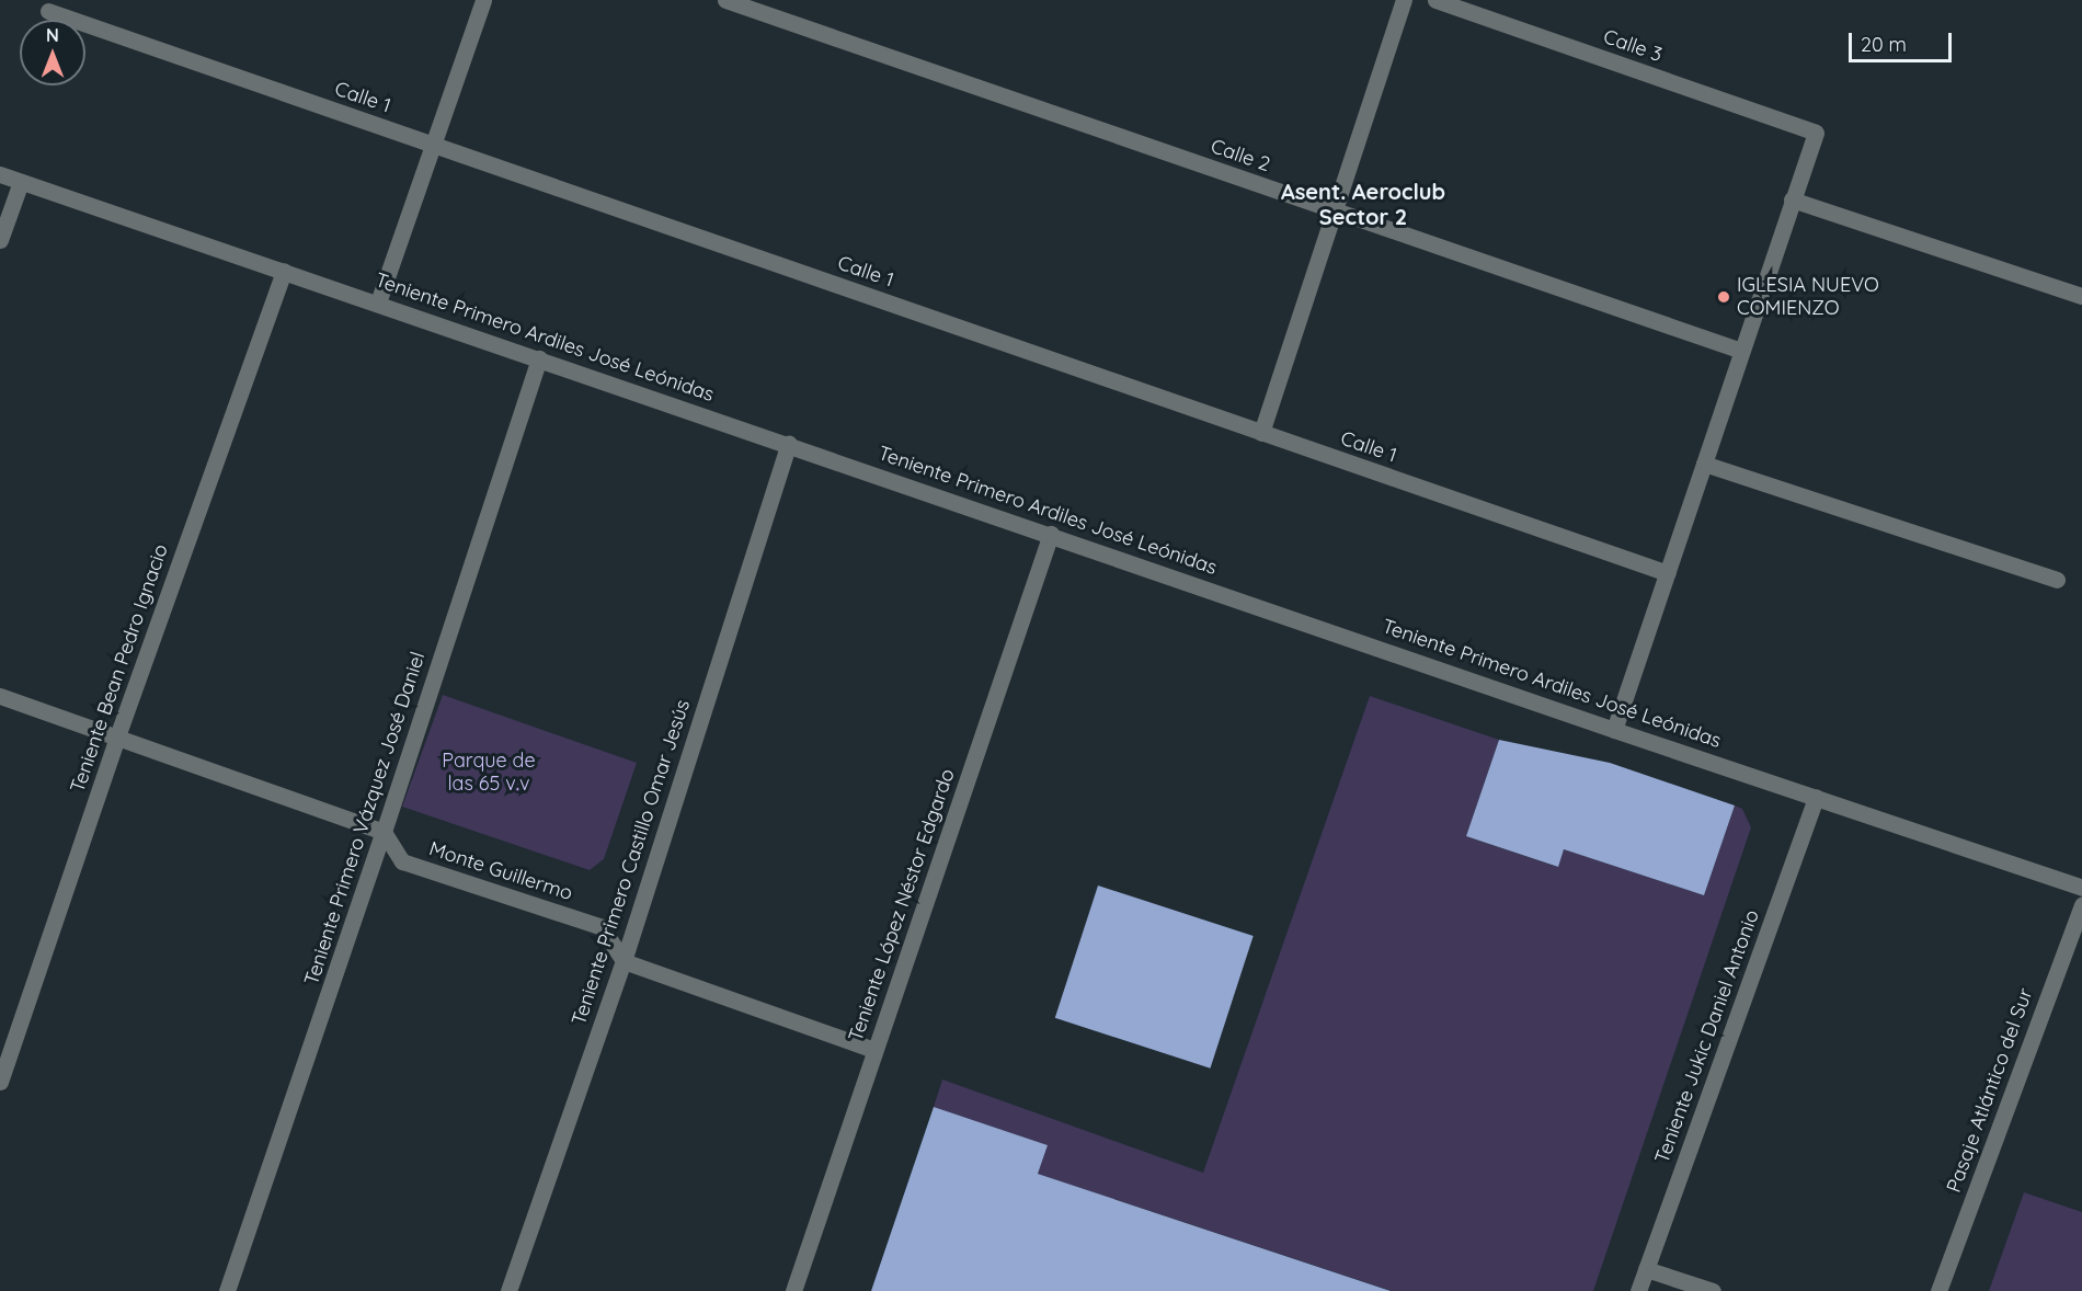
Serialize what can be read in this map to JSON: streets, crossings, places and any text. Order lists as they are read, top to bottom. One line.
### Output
{"streets":{"street":["Calle 3","Calle 1","Calle 2","Teniente Primero Ardiles José Leónidas","Teniente Bean Pedro Ignacio","Teniente Primero Vázquez José Daniel","Teniente Primero Castillo Omar Jesús","Monte Guillermo","Teniente López Néstor Edgardo","Teniente Jukic Daniel Antonio","Pasaje Atlántico del Sur"]},"crossings":[["Teniente Primero Ardiles José Leónidas","Teniente Bean Pedro Ignacio"],["Teniente Primero Ardiles José Leónidas","Teniente Primero Vázquez José Daniel"],["Teniente Primero Ardiles José Leónidas","Teniente Primero Castillo Omar Jesús"],["Teniente Primero Ardiles José Leónidas","Teniente López Néstor Edgardo"],["Teniente Primero Ardiles José Leónidas","Teniente Jukic Daniel Antonio"],["Teniente Primero Vázquez José Daniel","Monte Guillermo"],["Teniente Primero Castillo Omar Jesús","Monte Guillermo"]],"districts":["Asent. Aeroclub Sector 2"],"parks":["Parque de las 65 v.v"],"places":["IGLESIA NUEVO COMIENZO"],"scale_bar":"20 m","north":"top"}
